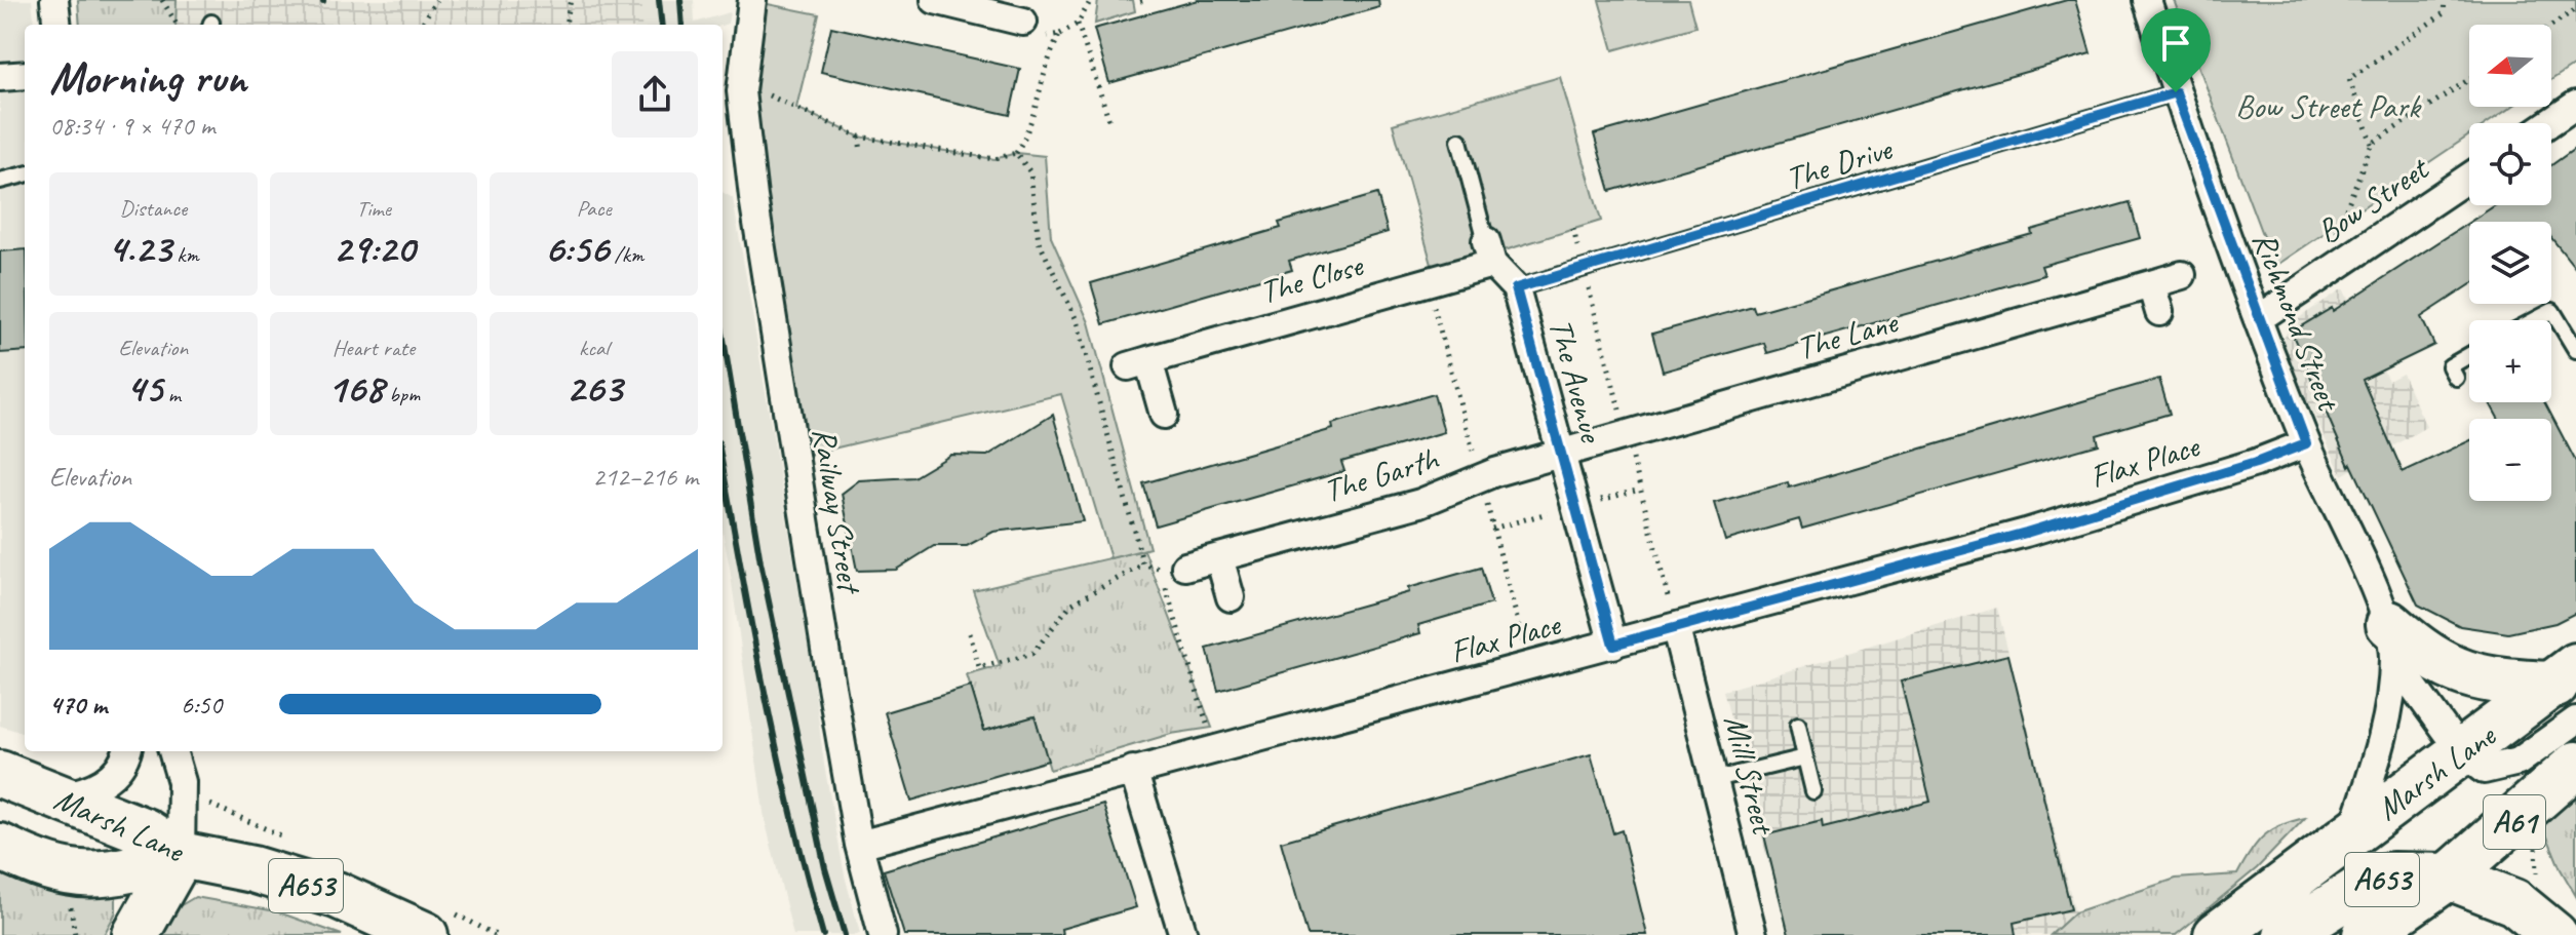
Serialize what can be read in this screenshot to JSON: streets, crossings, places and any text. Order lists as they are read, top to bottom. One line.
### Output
{"streets":{"highway":["Marsh Lane","A61","A653"],"street":["Bow Street","The Close","Richmond Street","The Lane","The Avenue","Flax Place","The Garth","Railway Street","Mill Street"],"lane":["The Drive"]},"crossings":[["The Drive","Richmond Street"],["The Drive","The Avenue"],["Bow Street","Richmond Street"],["The Close","The Avenue"],["Richmond Street","Flax Place"],["Richmond Street","Marsh Lane"],["The Lane","The Avenue"],["The Lane","The Garth"],["The Avenue","Flax Place"],["The Avenue","The Garth"],["Flax Place","Railway Street"],["Flax Place","Mill Street"],["Marsh Lane","A653"],["A61","A653"]],"parks":["Bow Street Park"],"north":"left","page":{"map_buttons":["+","−"],"heading":["Morning run","08:34 · 9 × 470 m"],"stats":[["Distance","4.23 km"],["Time","29:20"],["Pace","6:56 /km"],["Elevation","45 m"],["Heart rate","168 bpm"],["kcal","263"]],"chart":["Elevation","212–216 m"],"list":[{"name":"470 m","note":"6:50"}]}}
